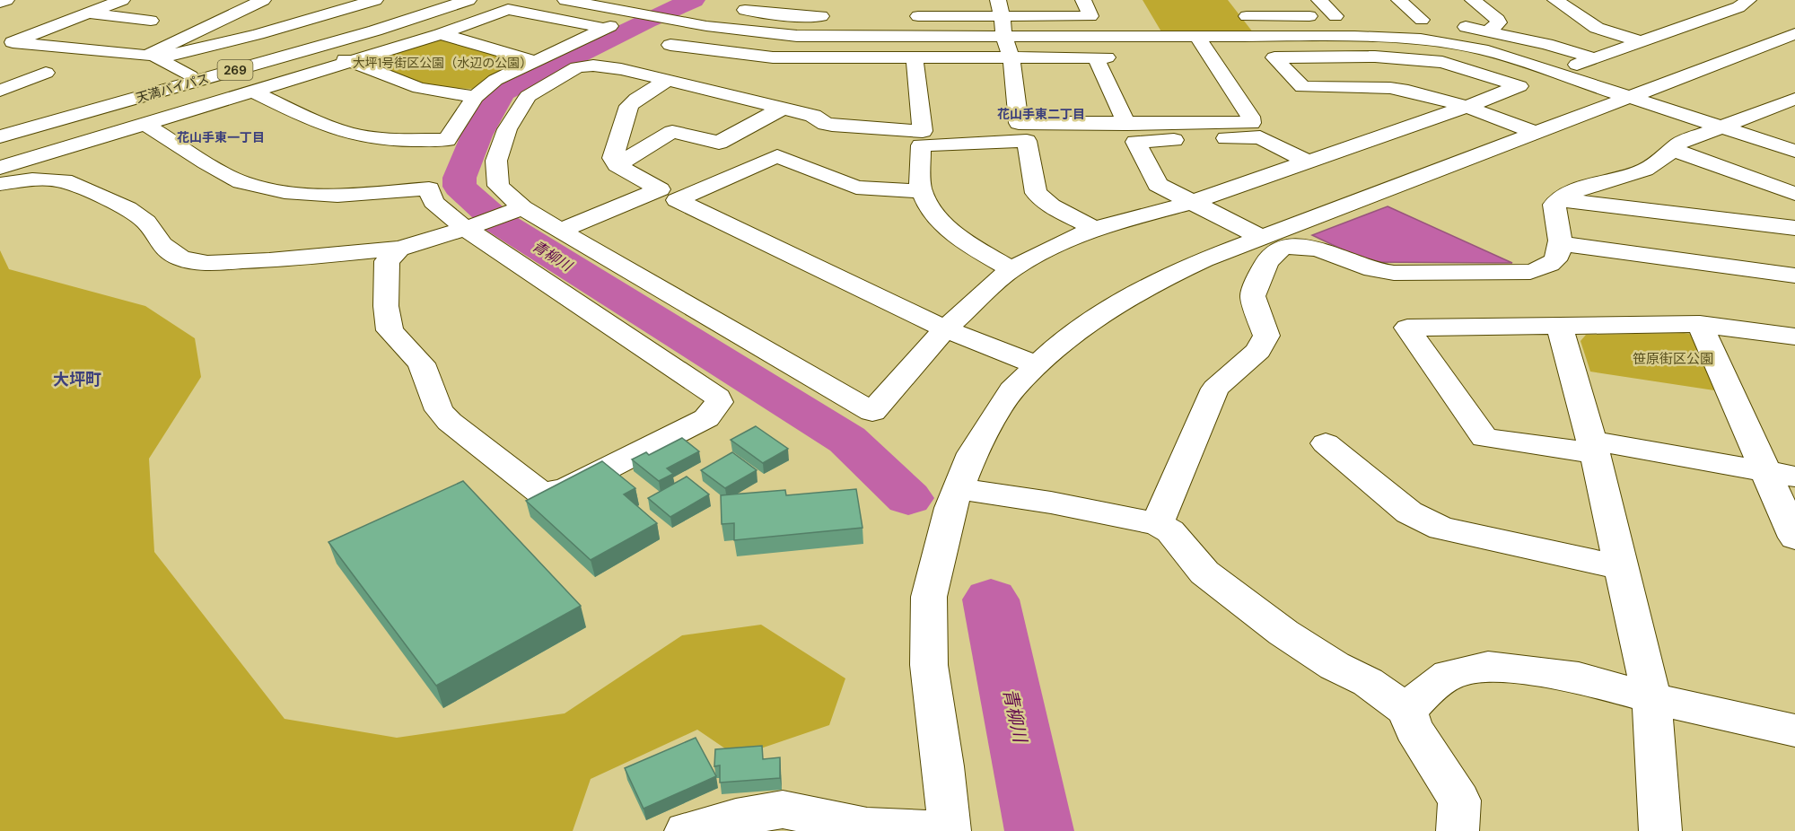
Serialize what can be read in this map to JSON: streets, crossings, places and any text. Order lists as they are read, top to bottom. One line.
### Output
{"streets":{"main road":["269","天満バイパス"]},"districts":["花山手東二丁目","花山手東一丁目","大坪町"],"water":["青柳川"],"parks":["大坪1号街区公園（水辺の公園）","笹原街区公園"]}
